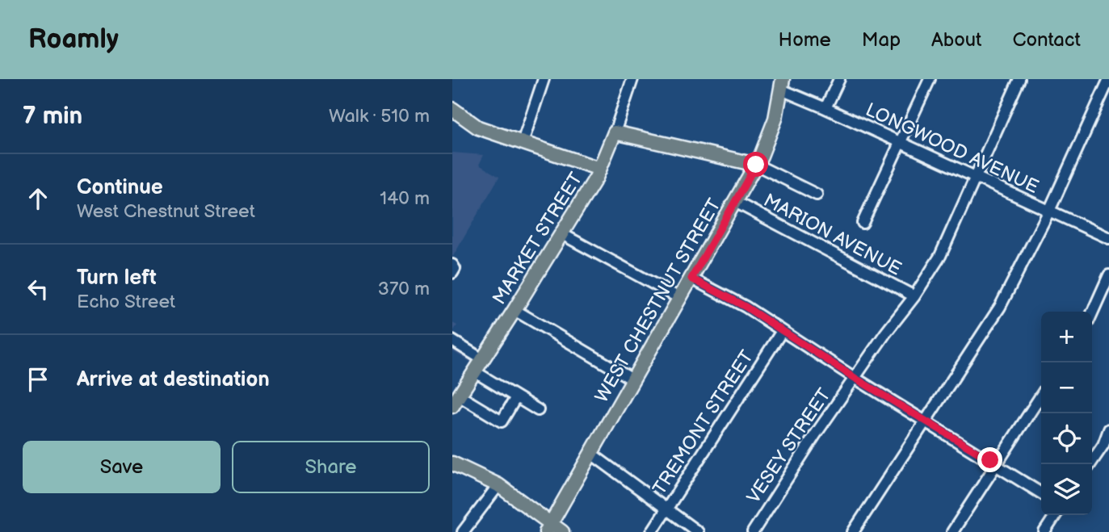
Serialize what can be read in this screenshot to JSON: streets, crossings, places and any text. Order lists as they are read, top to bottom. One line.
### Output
{"streets":{"main road":["MARKET STREET","WEST CHESTNUT STREET"],"street":["LONGWOOD AVENUE","MARION AVENUE","TREMONT STREET","VESEY STREET"]},"crossings":[["LONGWOOD AVENUE","WEST CHESTNUT STREET"],["LONGWOOD AVENUE","VESEY STREET"],["MARION AVENUE","WEST CHESTNUT STREET"],["MARION AVENUE","VESEY STREET"]],"page":{"header":"Roamly","nav":["Home","Map","About","Contact"],"heading":["7 min","Walk · 510 m"],"list":[["Continue","West Chestnut Street","140 m"],["Turn left","Echo Street","370 m"],"Arrive at destination"],"map_buttons":["+","−"],"buttons":["Save","Share"]}}
